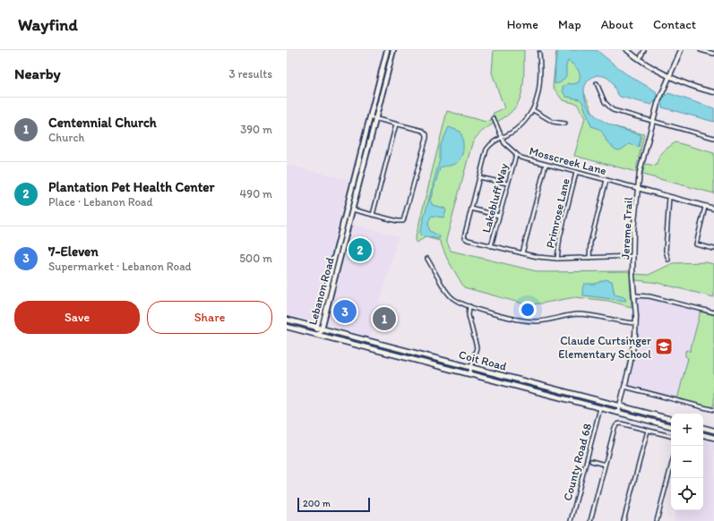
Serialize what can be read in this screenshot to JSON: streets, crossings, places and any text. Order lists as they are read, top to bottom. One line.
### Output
{"streets":{"main road":["Lebanon Road","Coit Road"],"street":["Mosscreek Lane","Lakebluff Way","Primrose Lane","Jereme Trail","County Road 68"]},"crossings":[["Mosscreek Lane","Lakebluff Way"],["Mosscreek Lane","Primrose Lane"],["Mosscreek Lane","Jereme Trail"],["Jereme Trail","Coit Road"],["Lebanon Road","Coit Road"],["Coit Road","County Road 68"]],"places":{"school or university":["Claude Curtsinger Elementary School"]},"scale_bar":"200 m","page":{"header":"Wayfind","nav":["Home","Map","About","Contact"],"heading":["Nearby","3 results"],"list":[{"mark":"1","name":"Centennial Church","note":"Church","value":"390 m"},{"mark":"2","name":"Plantation Pet Health Center","note":"Place · Lebanon Road","value":"490 m"},{"mark":"3","name":"7-Eleven","note":"Supermarket · Lebanon Road","value":"500 m"}],"pins":["2","3","1"],"buttons":["Save","Share"],"map_buttons":["+","−"],"scale":"200 m"}}
